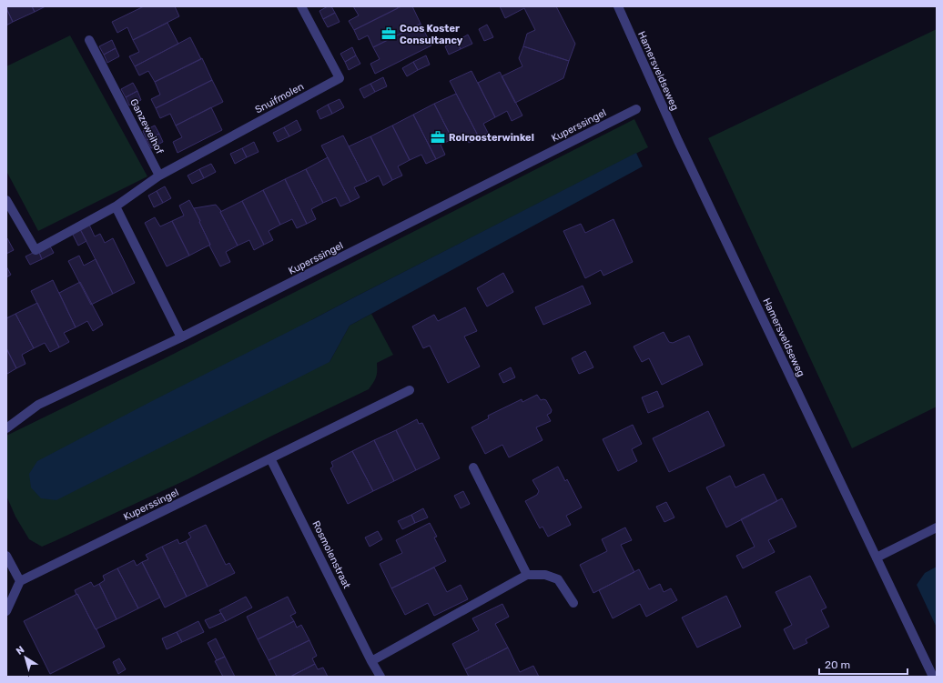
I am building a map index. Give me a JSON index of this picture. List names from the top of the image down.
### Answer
{
  "streets": {
    "street": [
      "Hamersveldseweg",
      "Snuifmolen",
      "Kuperssingel",
      "Ganzeweihof",
      "Rosmolenstraat"
    ]
  },
  "crossings": [
    ["Snuifmolen", "Ganzeweihof"],
    ["Kuperssingel", "Rosmolenstraat"]
  ],
  "places": {
    "office": ["Coos Koster Consultancy", "Rolroosterwinkel"]
  },
  "scale_bar": "20 m",
  "north": "top left"
}
